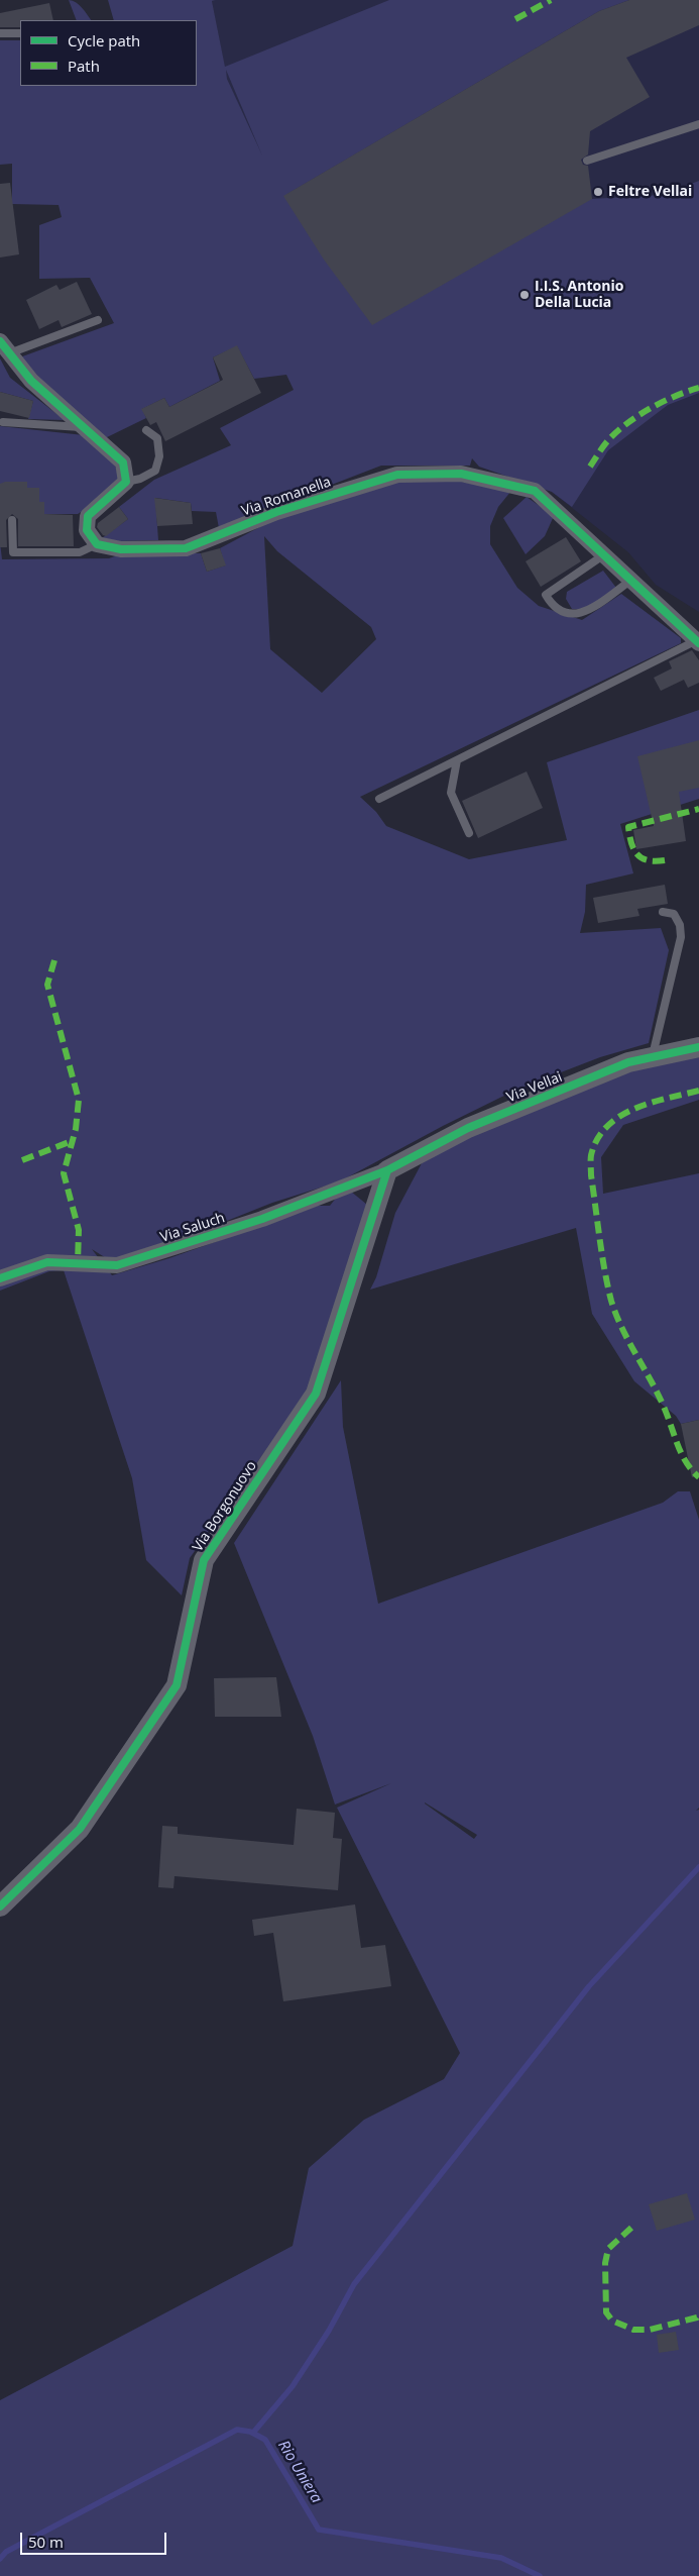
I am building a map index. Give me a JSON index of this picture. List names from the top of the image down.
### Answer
{
  "streets": {
    "street": [
      "Via Romanella",
      "Via Vellai",
      "Via Saluch",
      "Via Borgonuovo"
    ]
  },
  "crossings": [
    ["Via Vellai", "Via Saluch"],
    ["Via Vellai", "Via Borgonuovo"],
    ["Via Saluch", "Via Borgonuovo"]
  ],
  "water": ["Rio Uniera"],
  "places": ["Feltre Vellai", "I.I.S. Antonio Della Lucia"],
  "legend": ["Cycle path", "Path"],
  "scale_bar": "50 m"
}
